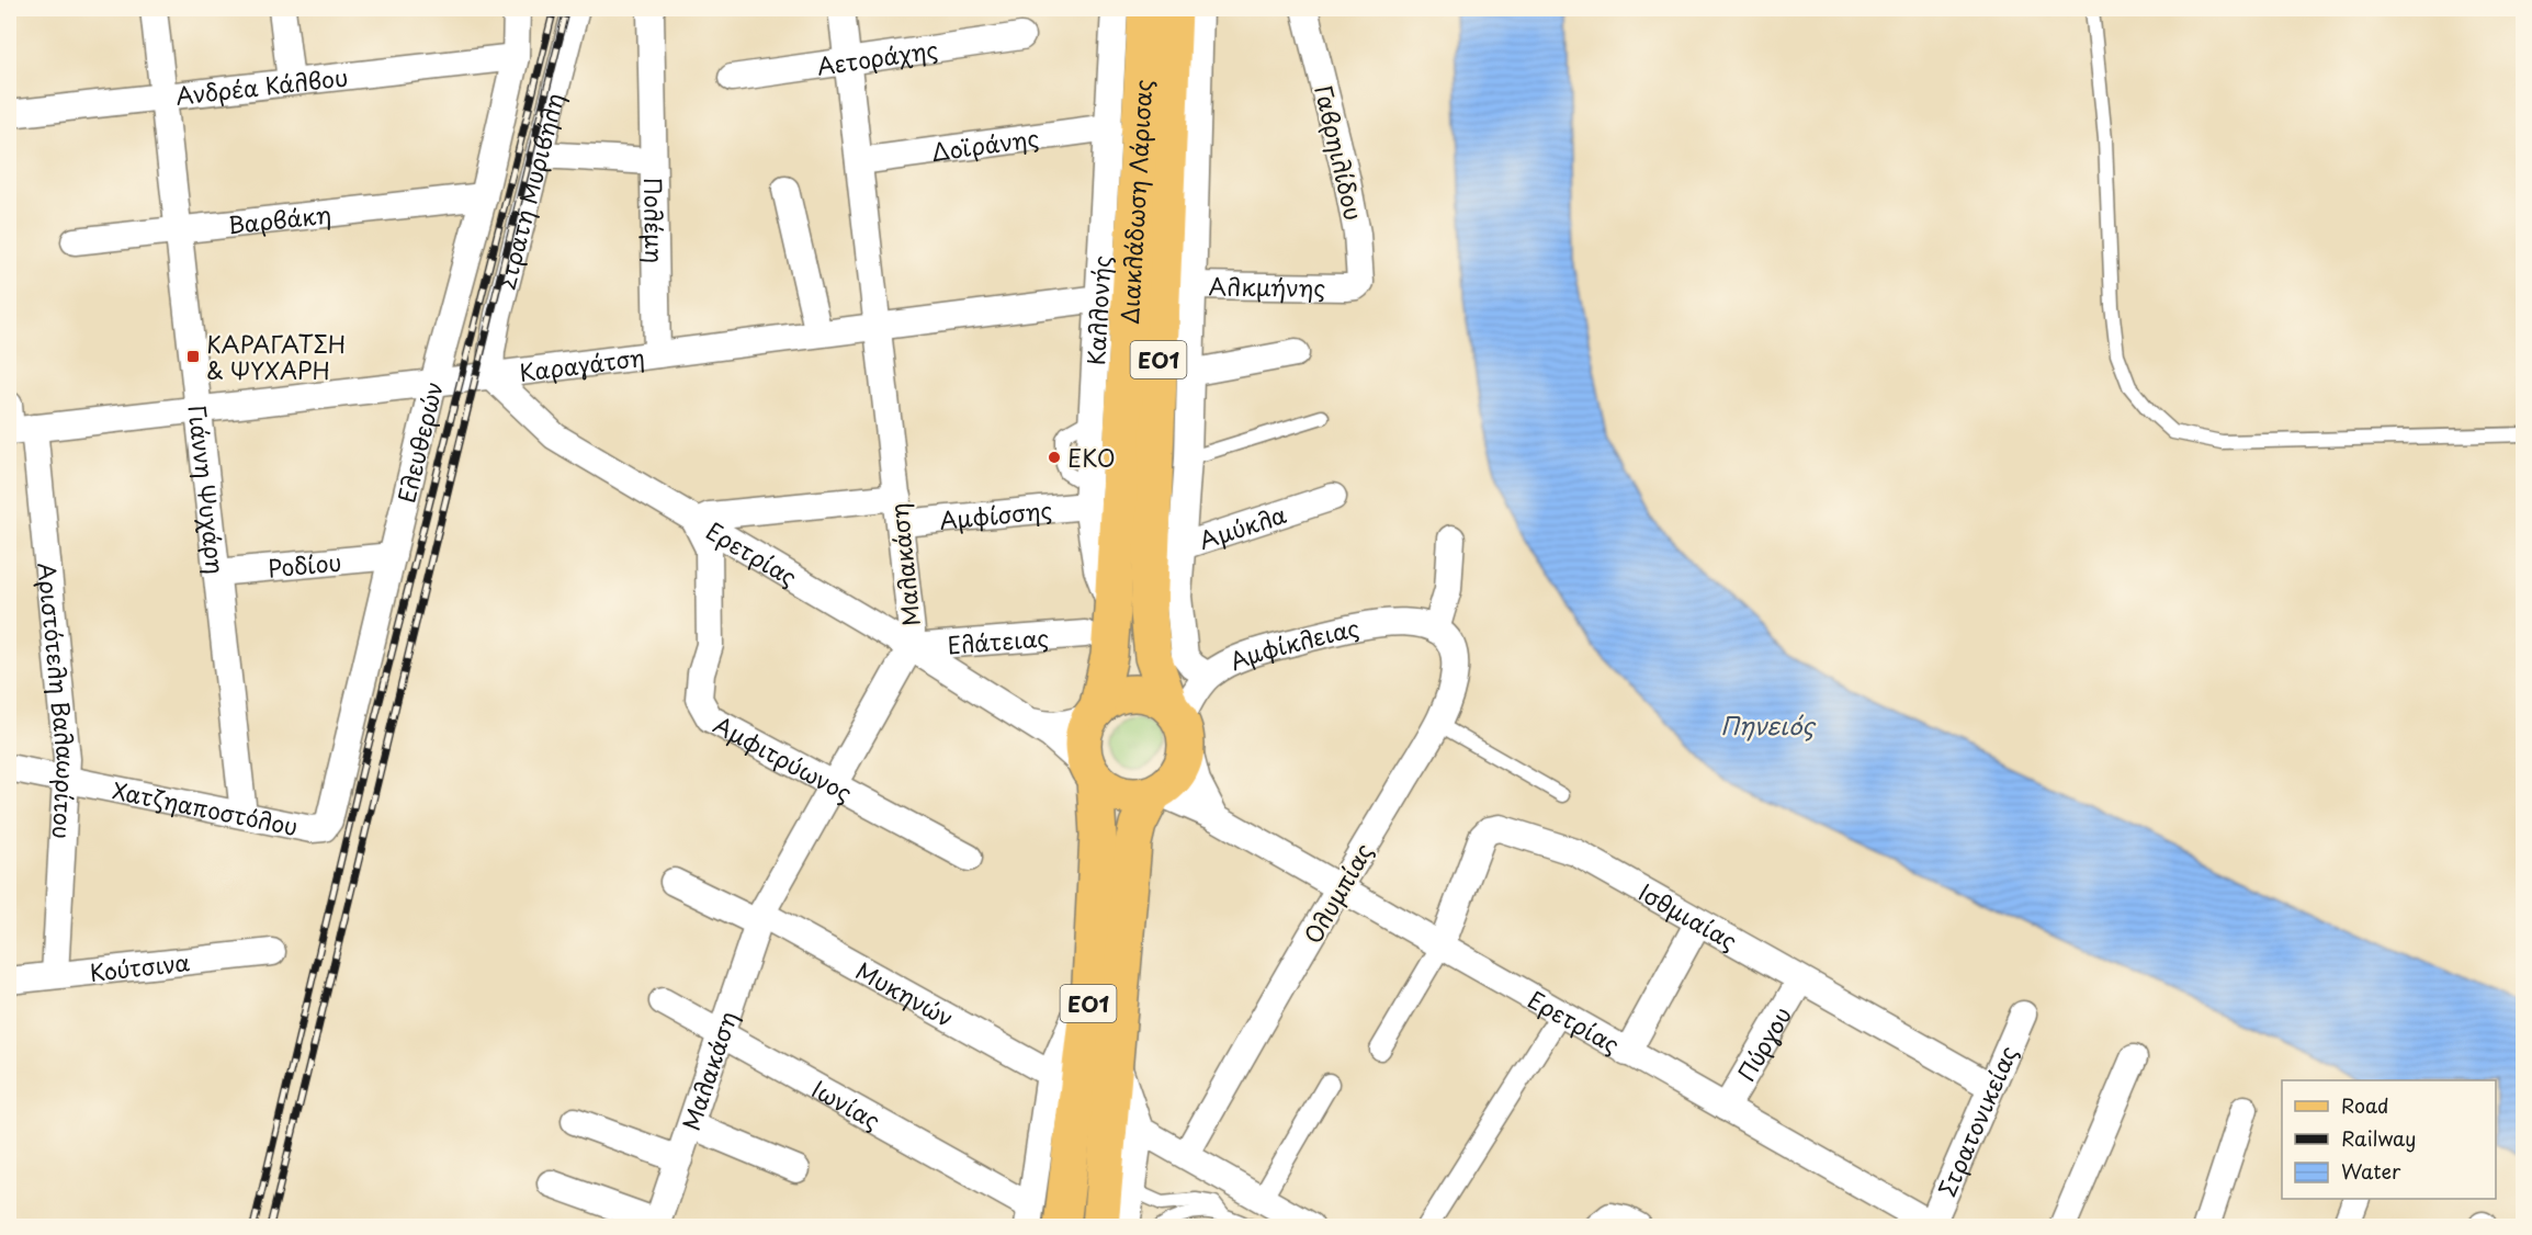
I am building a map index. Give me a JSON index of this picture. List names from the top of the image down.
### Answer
{
  "streets": {
    "main road": ["Διακλάδωση Λάρισας", "ΕΟ1"],
    "street": [
      "Αετοράχης",
      "Ανδρέα Κάλβου",
      "Δοϊράνης",
      "Γαβρηιλίδου",
      "Στρατή Μυριβήλη",
      "Βαρβάκη",
      "Πολέμη",
      "Αλκμήνης",
      "Καλλoνής",
      "Καραγάτση",
      "Ελευθερών",
      "Γιάννη Ψυχάρη",
      "Αμφίσσης",
      "Αμύκλα",
      "Ερετρίας",
      "Ροδίου",
      "Μαλακάση",
      "Ελάτειας",
      "Αμφίκλειας",
      "Αριστότελη Βαλαωρίτου",
      "Αμφιτρύωνος",
      "Χατζηαποστόλου",
      "Ολυμπίας",
      "Ισθμιαίας",
      "Κούτσινα",
      "Μυκηνών",
      "Πύργου",
      "Ιωνίας",
      "Στρατονικείας"
    ]
  },
  "crossings": [
    ["Αετοράχης", "Μαλακάση"],
    ["Ανδρέα Κάλβου", "Ελευθερών"],
    ["Ανδρέα Κάλβου", "Γιάννη Ψυχάρη"],
    ["Δοϊράνης", "Καλλoνής"],
    ["Δοϊράνης", "Μαλακάση"],
    ["Γαβρηιλίδου", "Αλκμήνης"],
    ["Στρατή Μυριβήλη", "Καραγάτση"],
    ["Στρατή Μυριβήλη", "Ερετρίας"],
    ["Διακλάδωση Λάρισας", "Καλλoνής"],
    ["Διακλάδωση Λάρισας", "ΕΟ1"],
    ["Διακλάδωση Λάρισας", "Αμύκλα"],
    ["Διακλάδωση Λάρισας", "Ερετρίας"],
    ["Διακλάδωση Λάρισας", "Αμφίκλειας"],
    ["Βαρβάκη", "Ελευθερών"],
    ["Βαρβάκη", "Γιάννη Ψυχάρη"],
    ["Πολέμη", "Καραγάτση"],
    ["Καλλoνής", "Καραγάτση"],
    ["Καλλoνής", "Αμφίσσης"],
    ["ΕΟ1", "Ερετρίας"],
    ["ΕΟ1", "Αμφίκλειας"],
    ["Καραγάτση", "Ελευθερών"],
    ["Καραγάτση", "Γιάννη Ψυχάρη"],
    ["Καραγάτση", "Ερετρίας"],
    ["Καραγάτση", "Μαλακάση"],
    ["Καραγάτση", "Αριστότελη Βαλαωρίτου"],
    ["Ελευθερών", "Ροδίου"],
    ["Ελευθερών", "Χατζηαποστόλου"],
    ["Γιάννη Ψυχάρη", "Ροδίου"],
    ["Γιάννη Ψυχάρη", "Χατζηαποστόλου"],
    ["Αμφίσσης", "Μαλακάση"],
    ["Ερετρίας", "Μαλακάση"],
    ["Ερετρίας", "Ελάτειας"],
    ["Ερετρίας", "Αμφίκλειας"],
    ["Ερετρίας", "Αμφιτρύωνος"],
    ["Ερετρίας", "Ολυμπίας"],
    ["Ερετρίας", "Ισθμιαίας"],
    ["Ερετρίας", "Πύργου"],
    ["Ερετρίας", "Στρατονικείας"],
    ["Μαλακάση", "Ελάτειας"],
    ["Μαλακάση", "Αμφιτρύωνος"],
    ["Μαλακάση", "Μυκηνών"],
    ["Μαλακάση", "Ιωνίας"],
    ["Αμφίκλειας", "Ολυμπίας"],
    ["Αριστότελη Βαλαωρίτου", "Χατζηαποστόλου"],
    ["Αριστότελη Βαλαωρίτου", "Κούτσινα"],
    ["Ισθμιαίας", "Πύργου"],
    ["Ισθμιαίας", "Στρατονικείας"]
  ],
  "water": ["Πηνειός"],
  "places": {
    "transit": ["ΚΑΡΑΓΑΤΣΗ & ΨΥΧΑΡΗ"],
    "other": ["EKO"]
  },
  "legend": ["Road", "Railway", "Water"]
}
